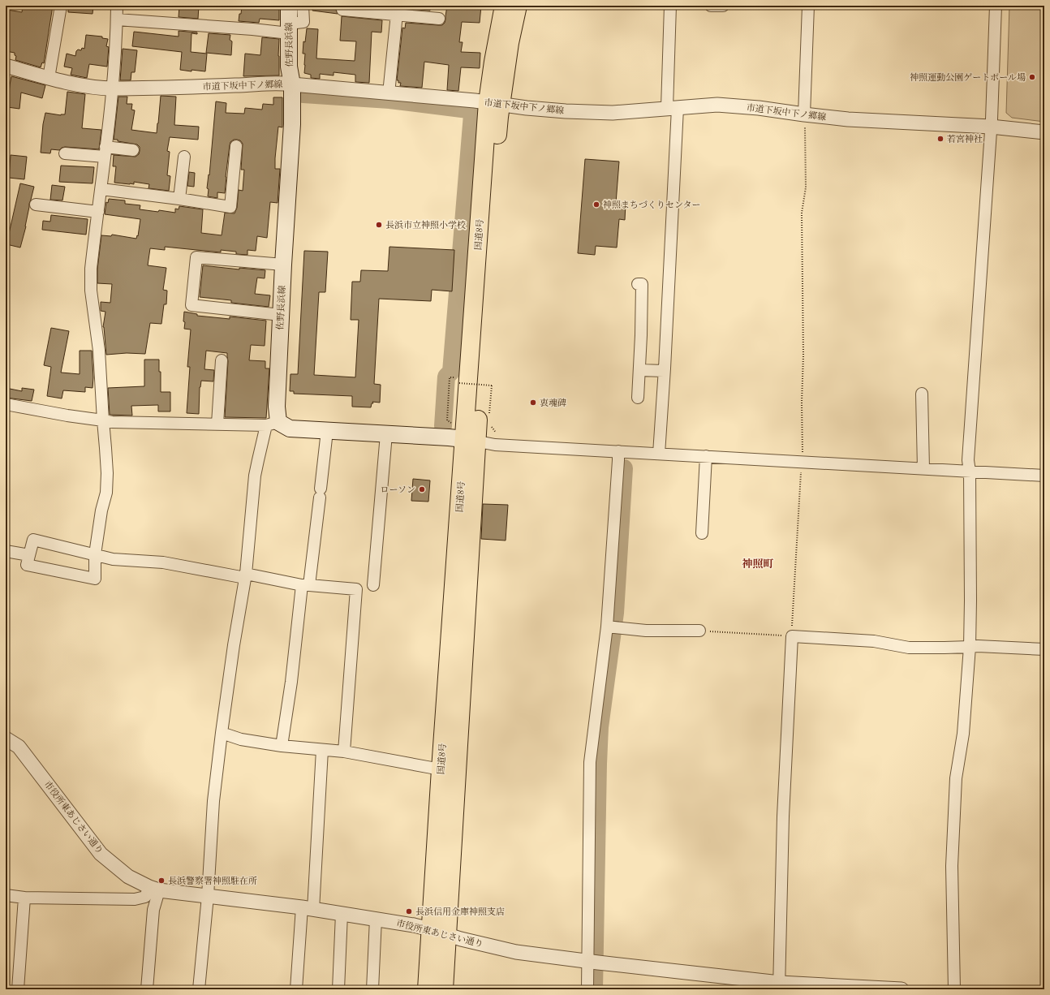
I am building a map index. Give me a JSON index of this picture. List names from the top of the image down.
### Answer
{
  "streets": {
    "highway": ["国道8号"],
    "main road": ["佐野長浜線"],
    "street": ["市道下坂中下ノ郷線", "市役所東あじさい通り"]
  },
  "crossings": [
    ["佐野長浜線", "市道下坂中下ノ郷線"],
    ["市道下坂中下ノ郷線", "国道8号"],
    ["国道8号", "市役所東あじさい通り"]
  ],
  "districts": ["神照町"],
  "places": [
    "神照運動公園ゲートボール場",
    "若宮神社",
    "神照まちづくりセンター",
    "長浜市立神照小学校",
    "衷魂碑",
    "ローソン",
    "長浜警察署神照駐在所",
    "長浜信用金庫神照支店"
  ]
}
